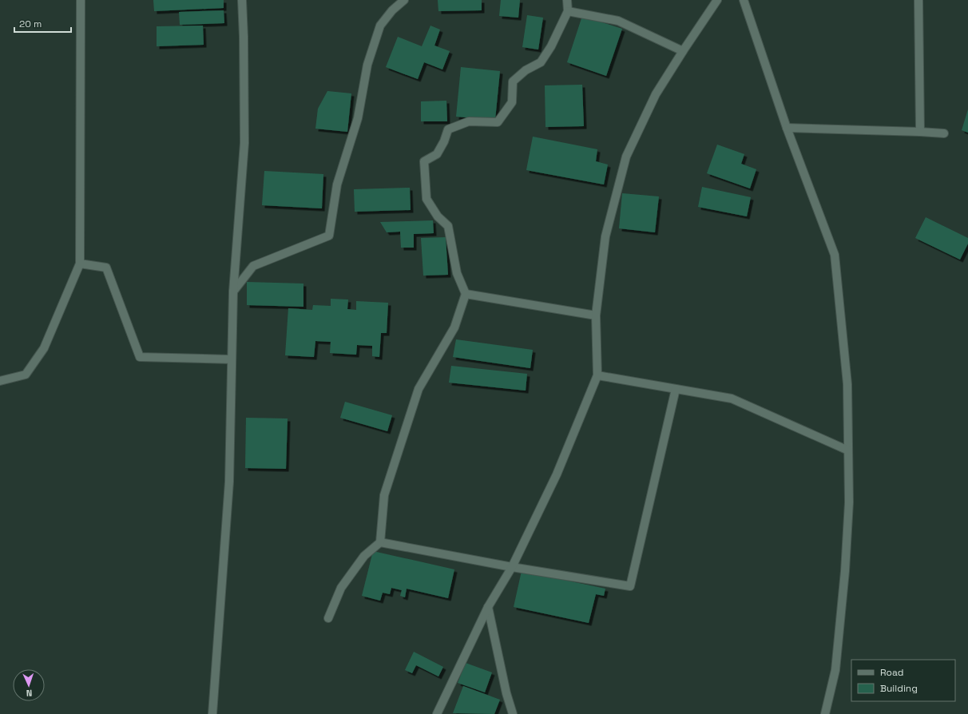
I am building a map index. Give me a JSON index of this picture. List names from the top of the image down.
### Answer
{
  "legend": ["Road", "Building"],
  "scale_bar": "20 m",
  "north": "bottom"
}
